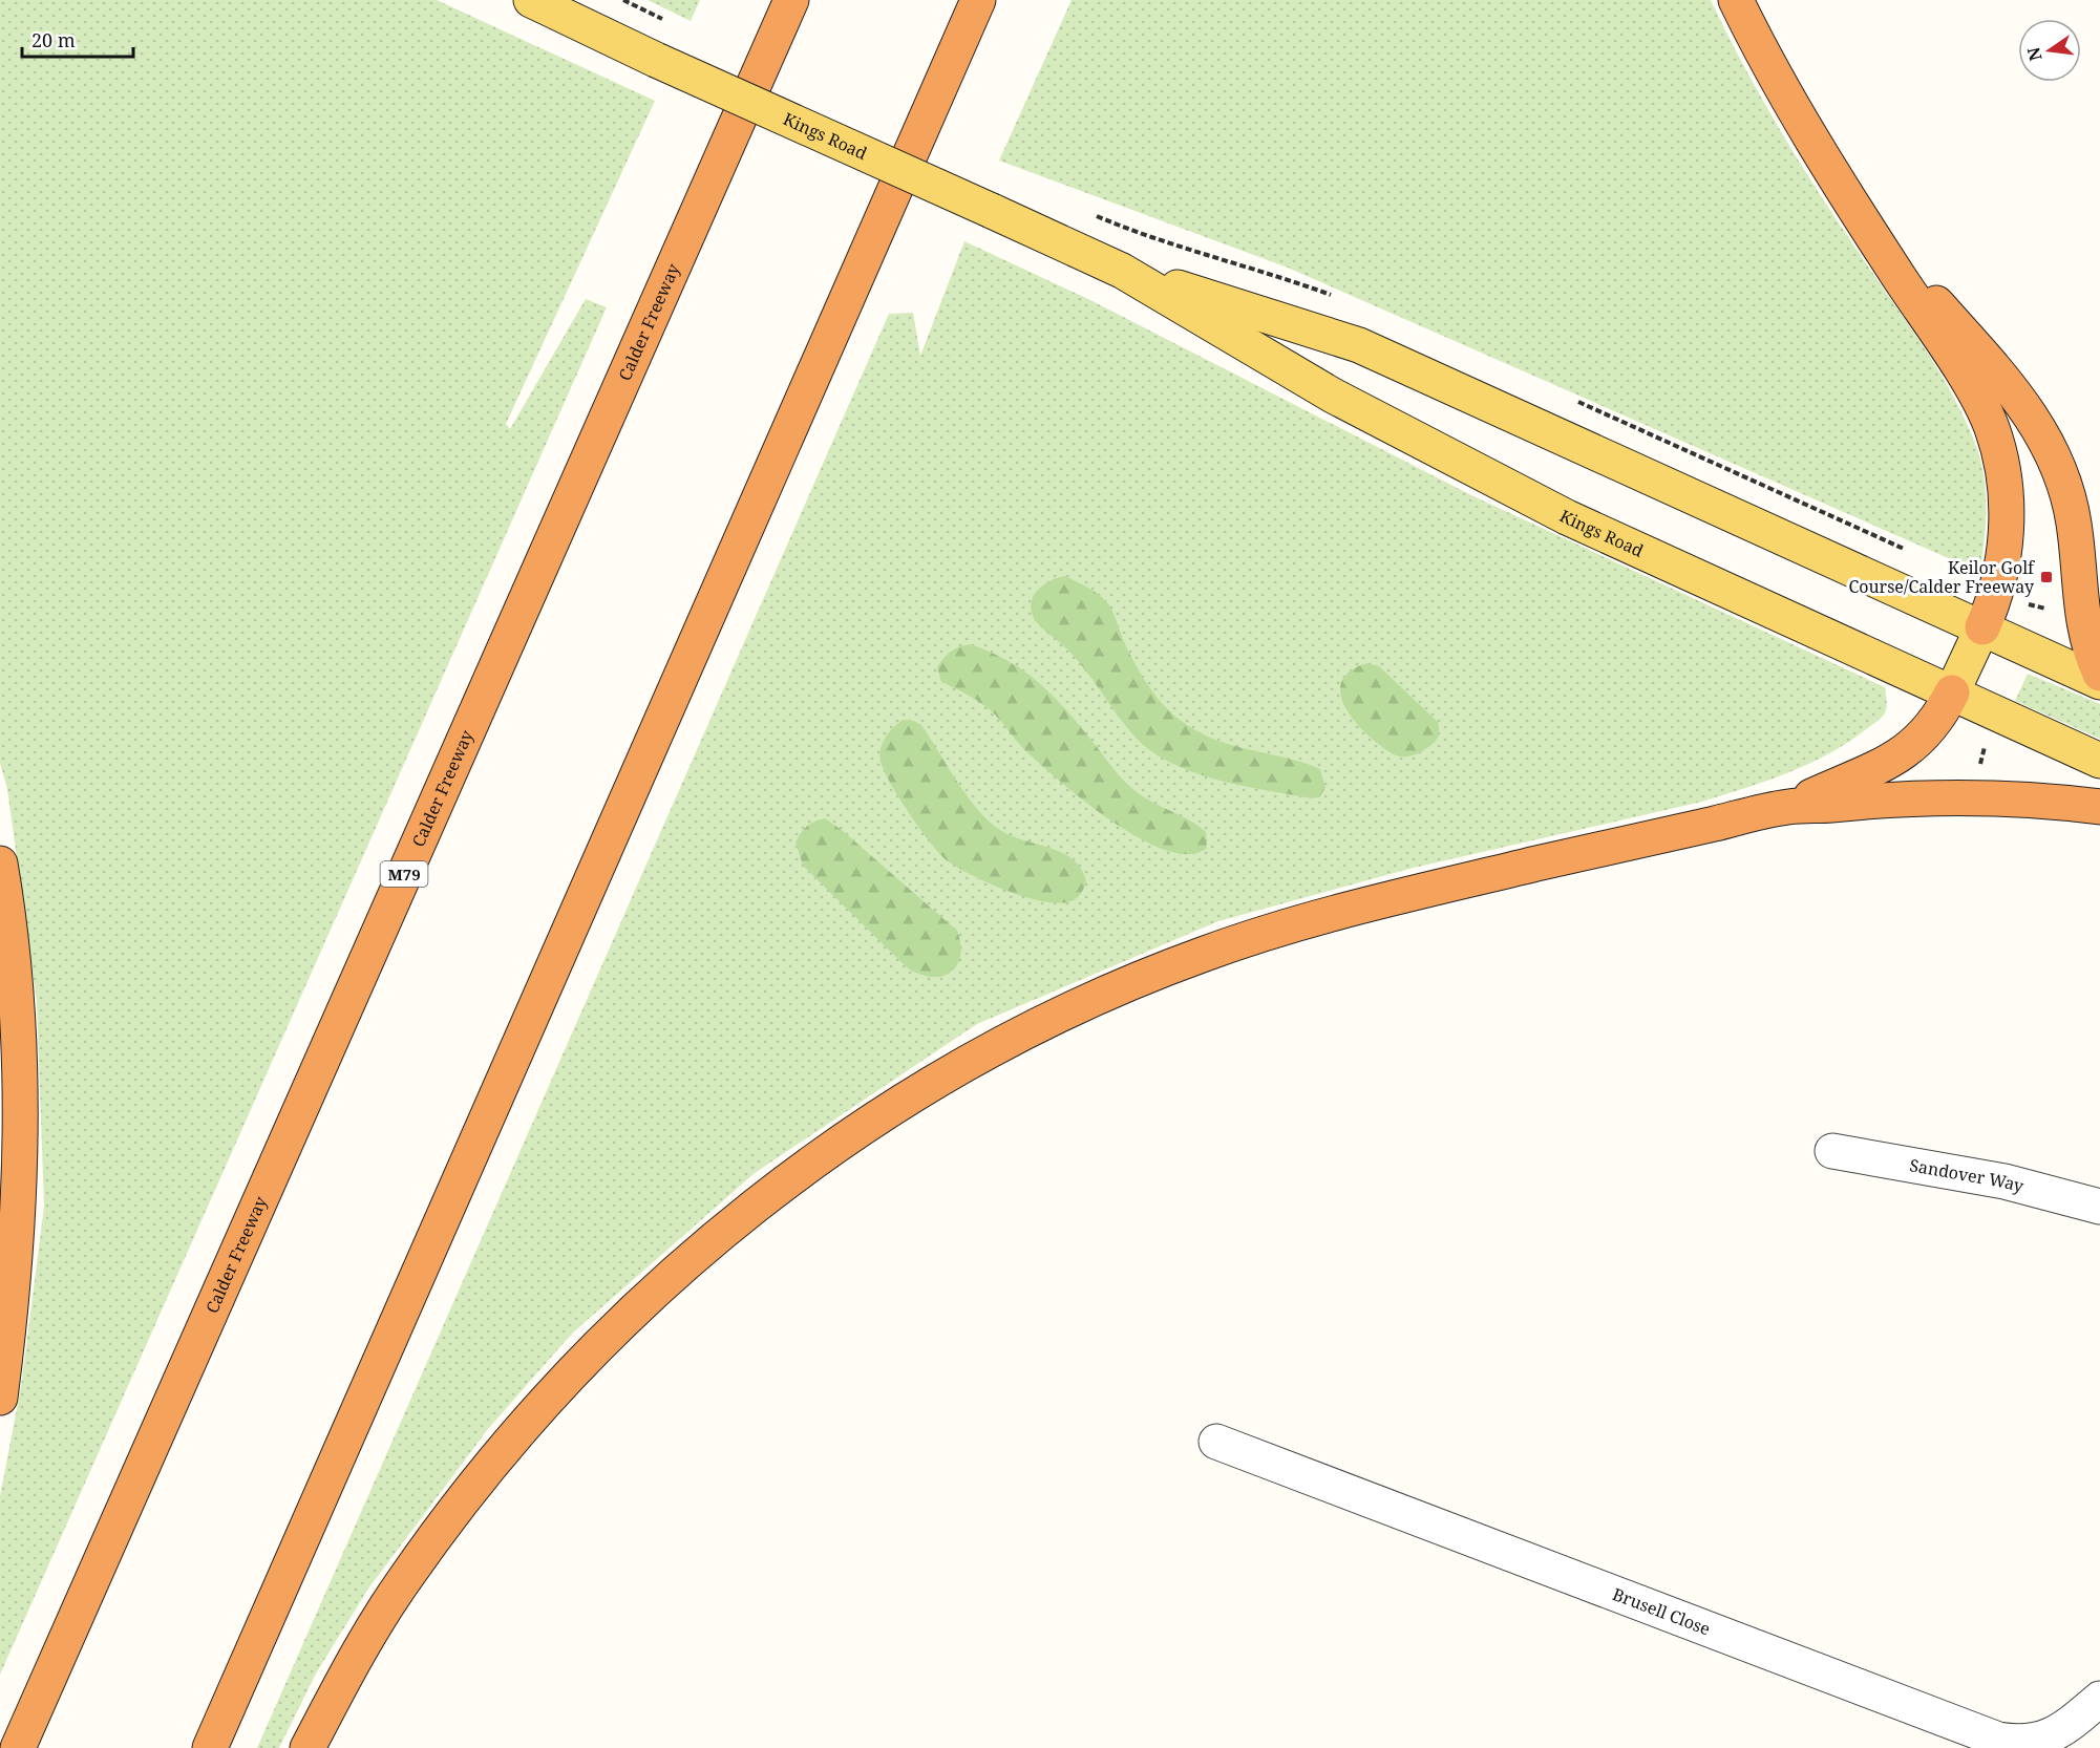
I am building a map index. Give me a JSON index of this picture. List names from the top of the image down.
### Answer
{
  "streets": {
    "highway": ["Calder Freeway", "M79"],
    "main road": ["Kings Road"],
    "street": ["Sandover Way", "Brusell Close"]
  },
  "places": {
    "transit": ["Keilor Golf Course/Calder Freeway"]
  },
  "scale_bar": "20 m",
  "north": "left"
}
